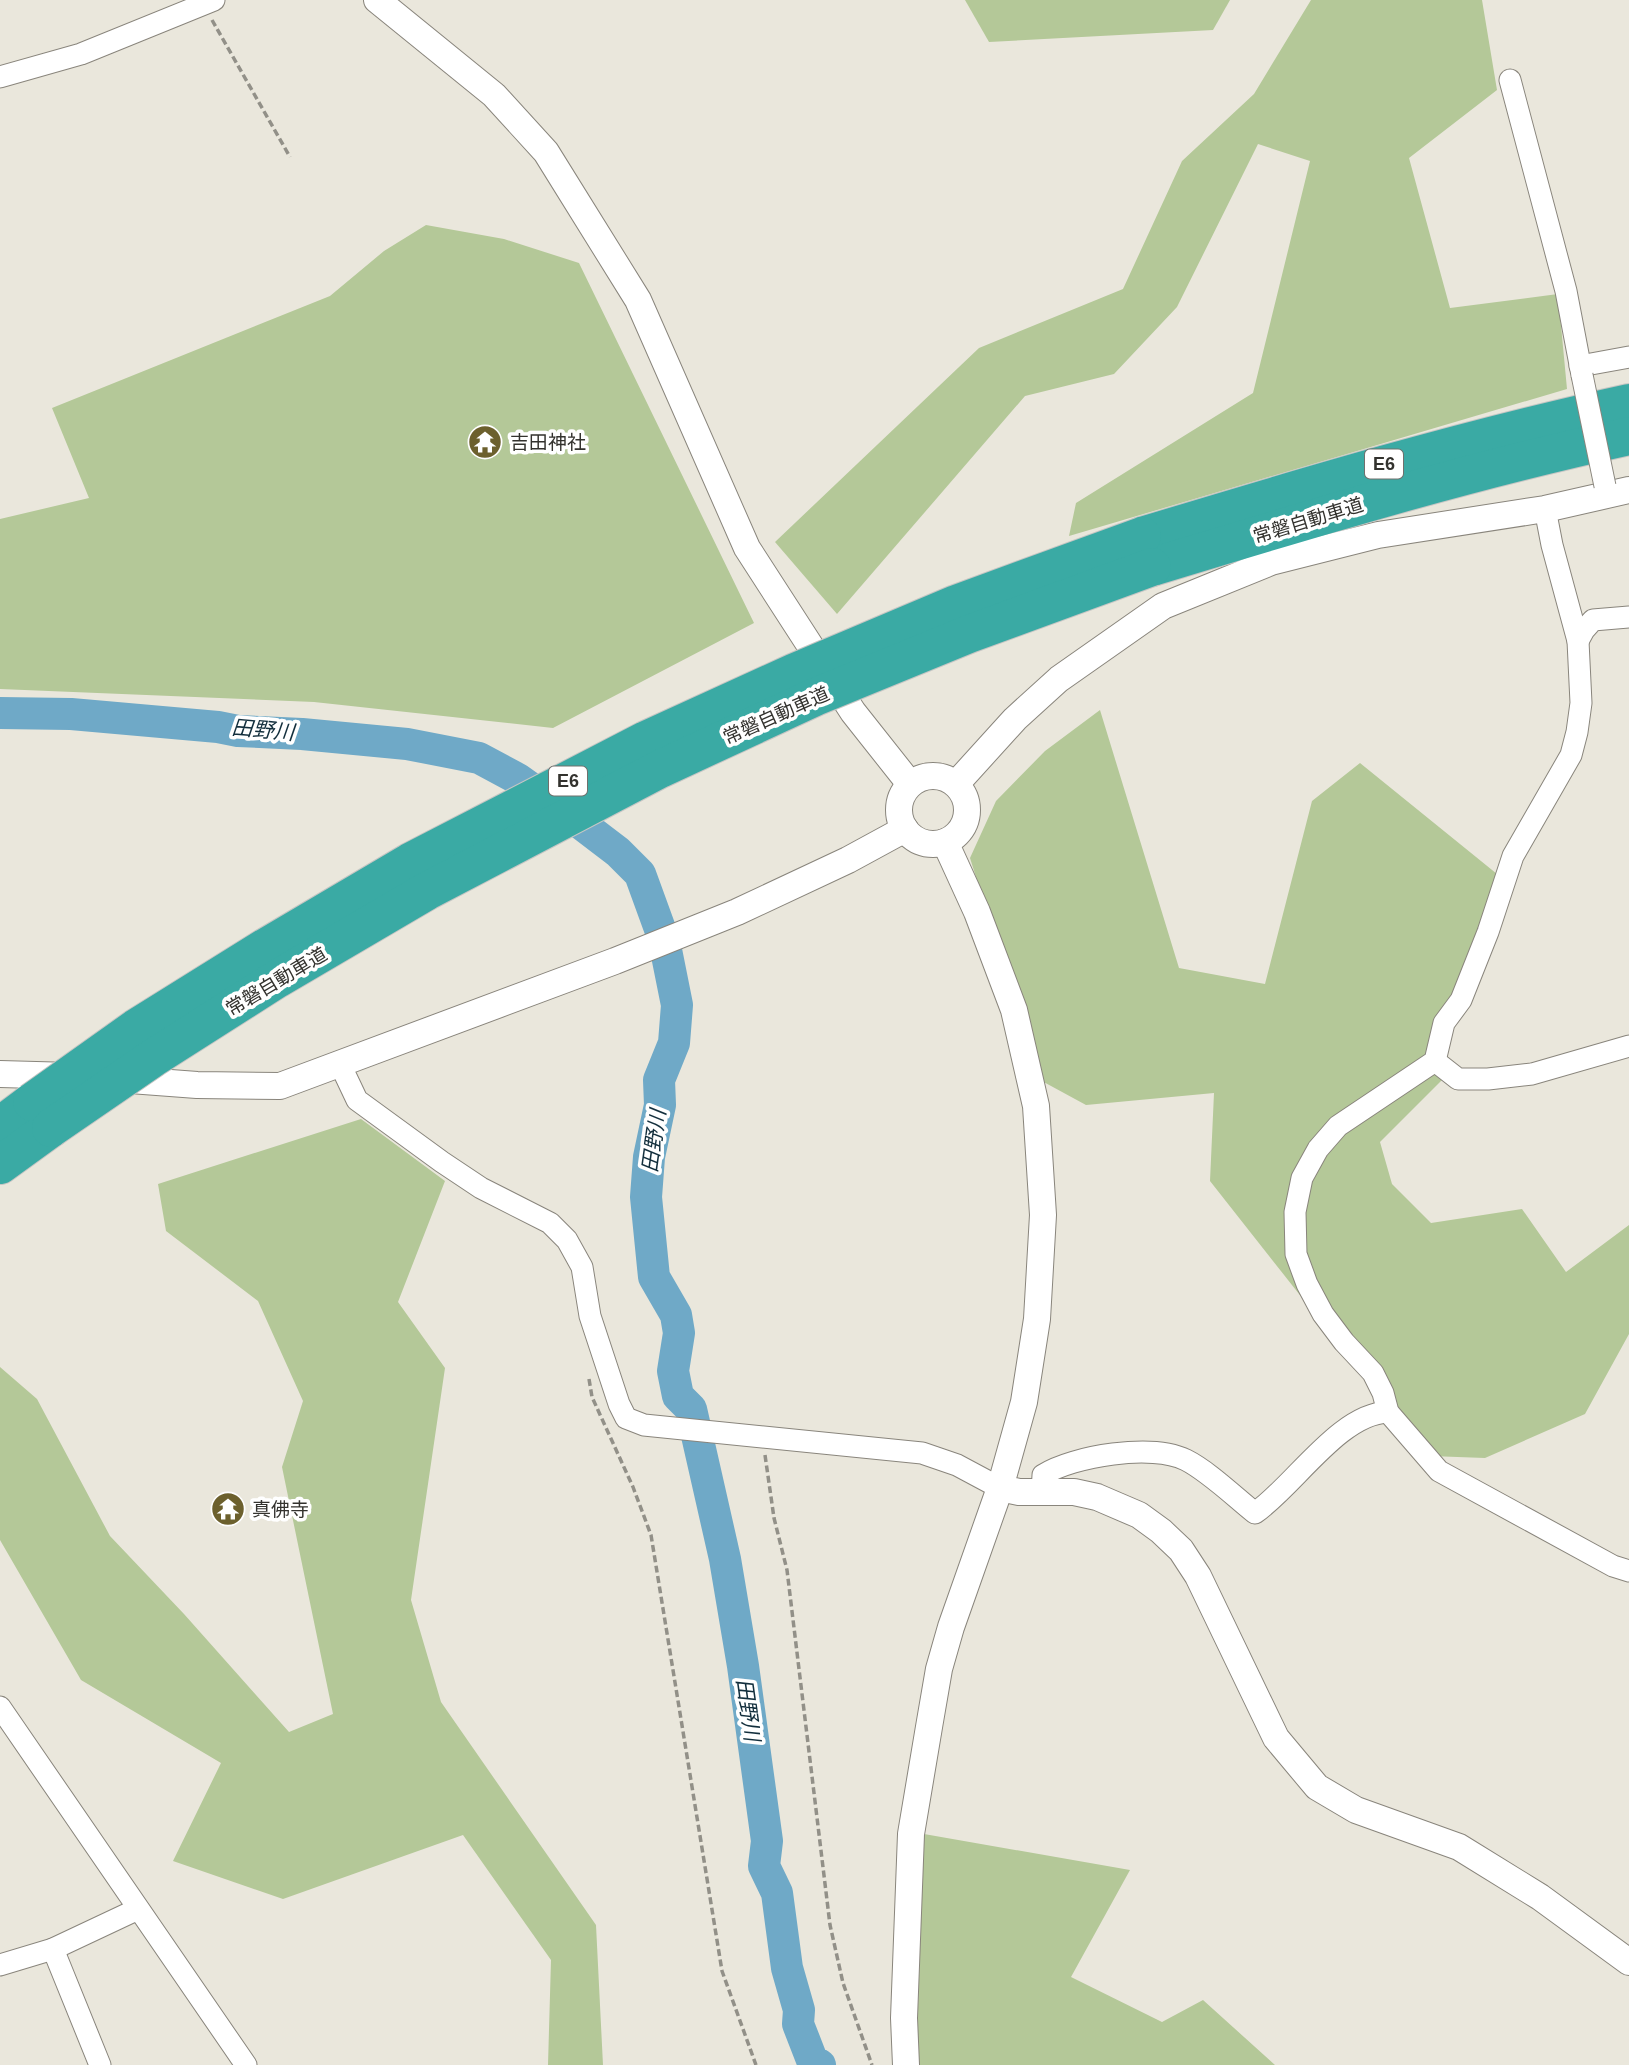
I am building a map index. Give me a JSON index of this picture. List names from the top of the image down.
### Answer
{
  "streets": {
    "highway": ["E6", "常磐自動車道"]
  },
  "water": ["田野川"],
  "places": {
    "temple": ["吉田神社", "真佛寺"]
  }
}
